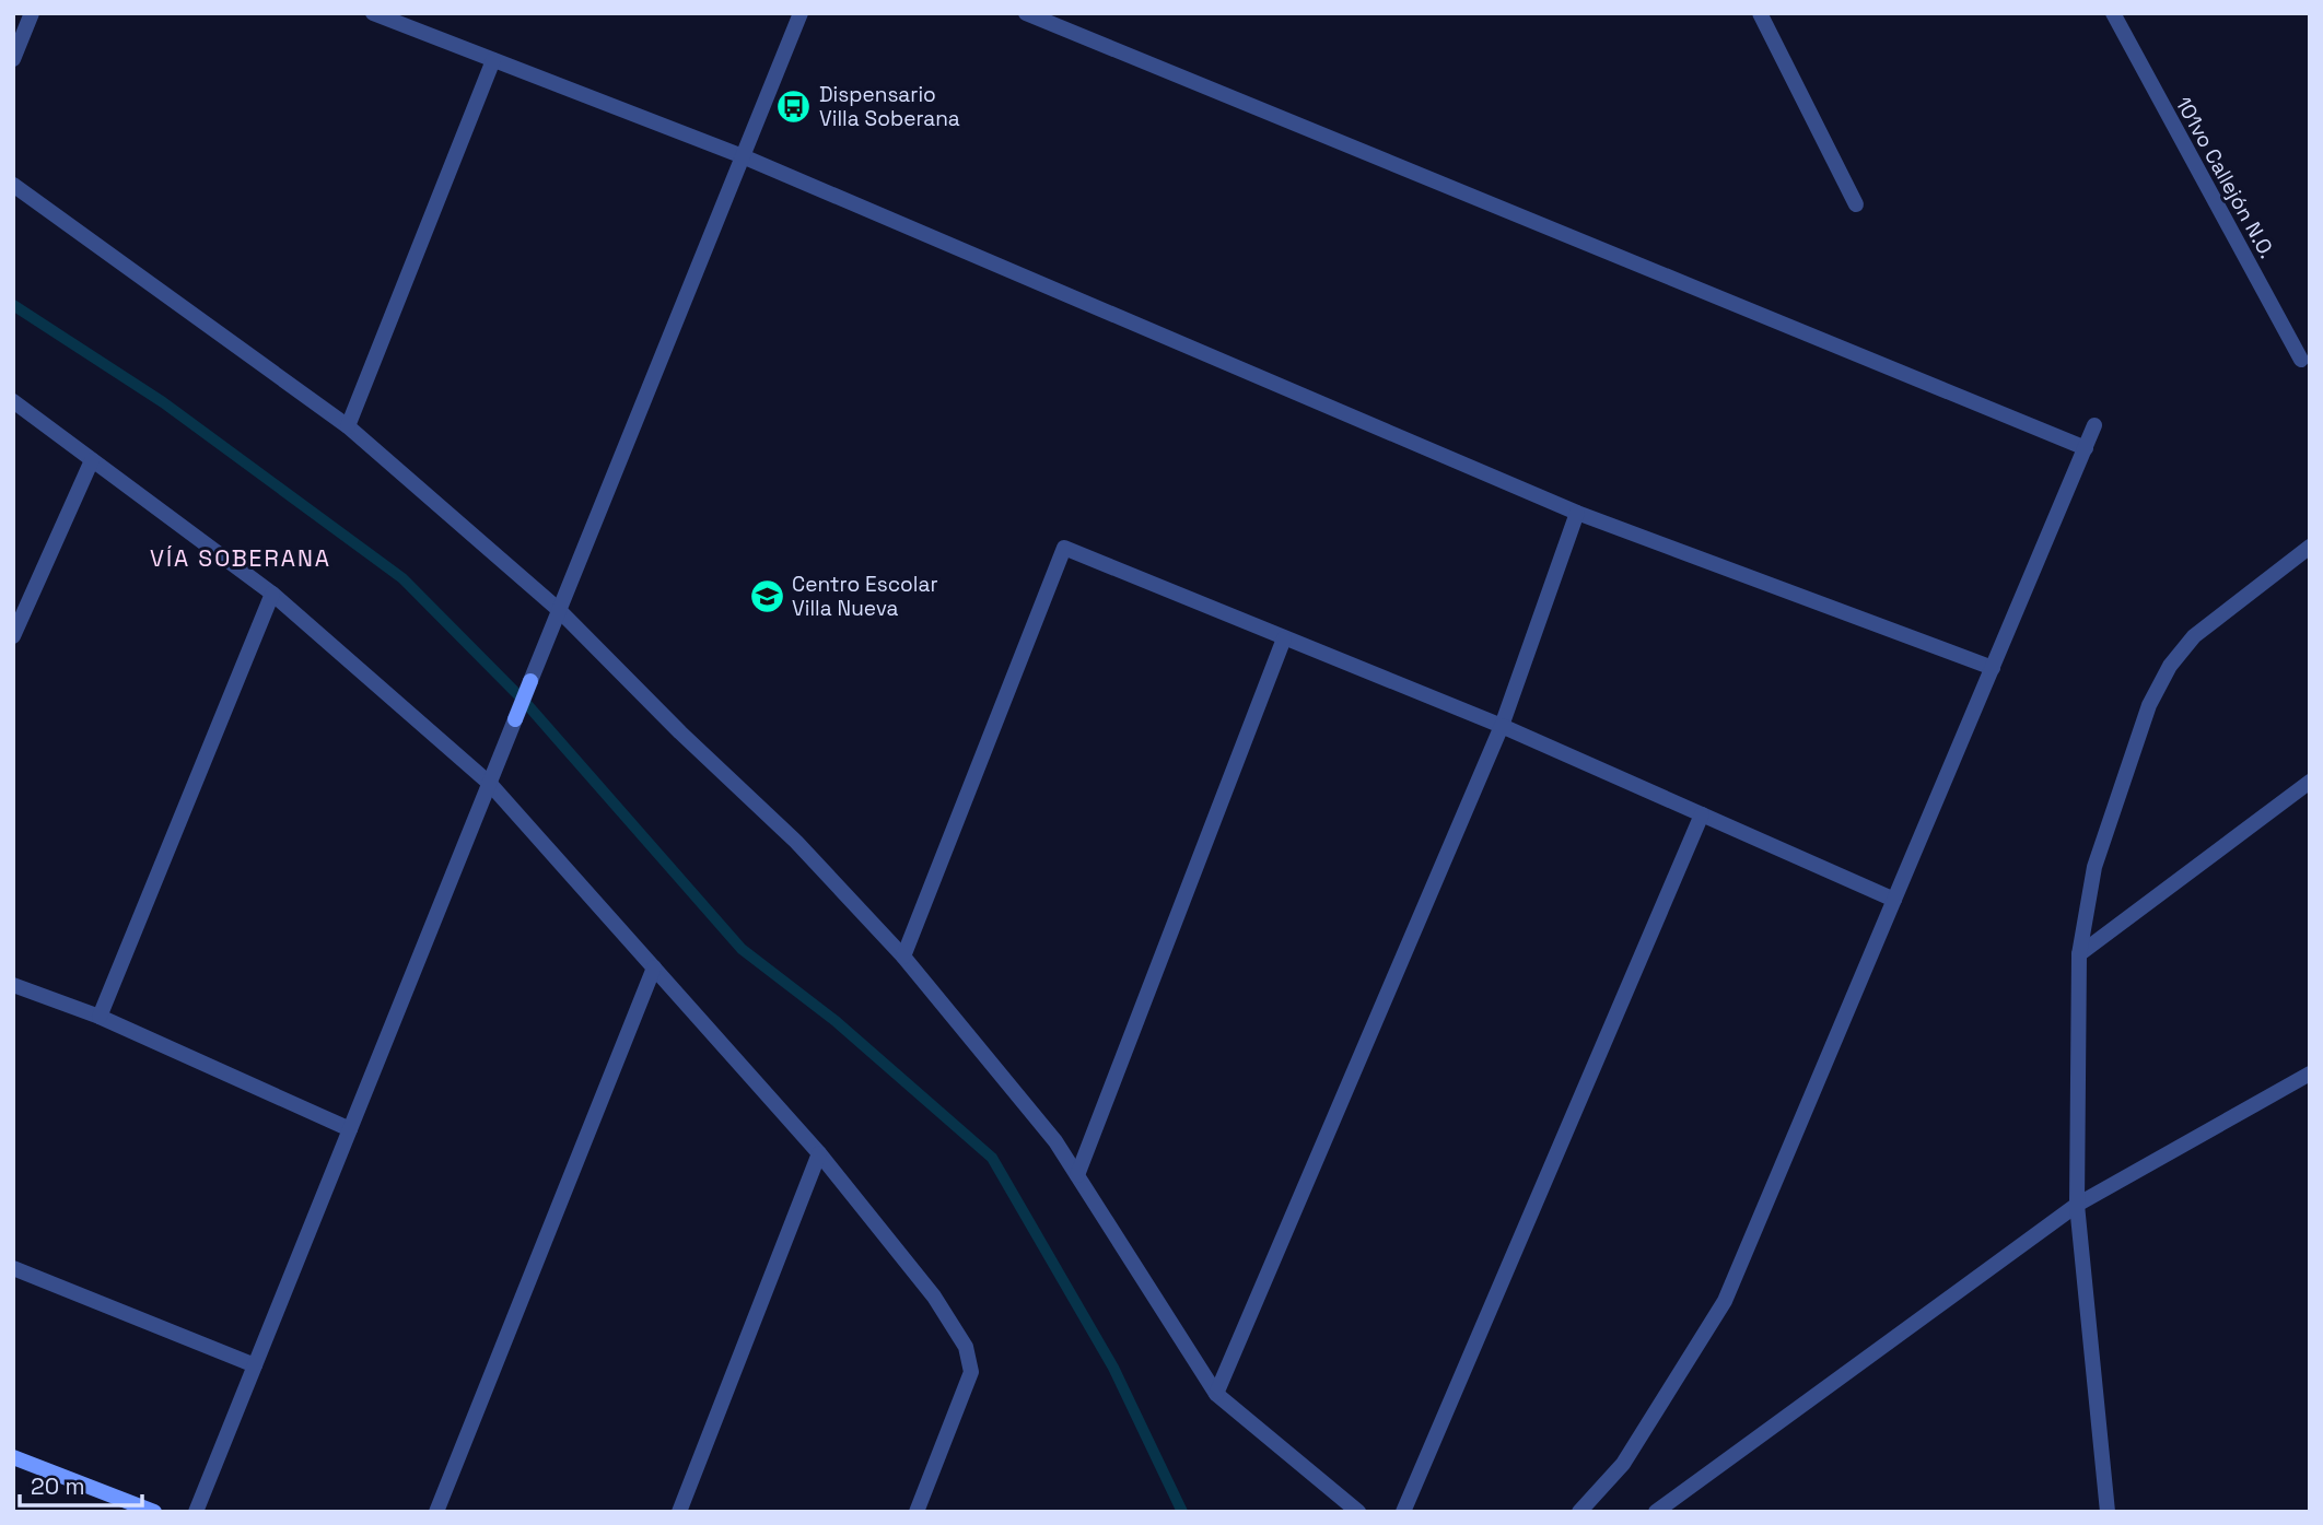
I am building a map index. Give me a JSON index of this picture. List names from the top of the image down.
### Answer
{
  "streets": {
    "street": ["101vo Callejón N.O."]
  },
  "districts": ["VÍA SOBERANA"],
  "places": {
    "bus stop": ["Dispensario Villa Soberana"],
    "school or university": ["Centro Escolar Villa Nueva"]
  },
  "scale_bar": "20 m"
}
